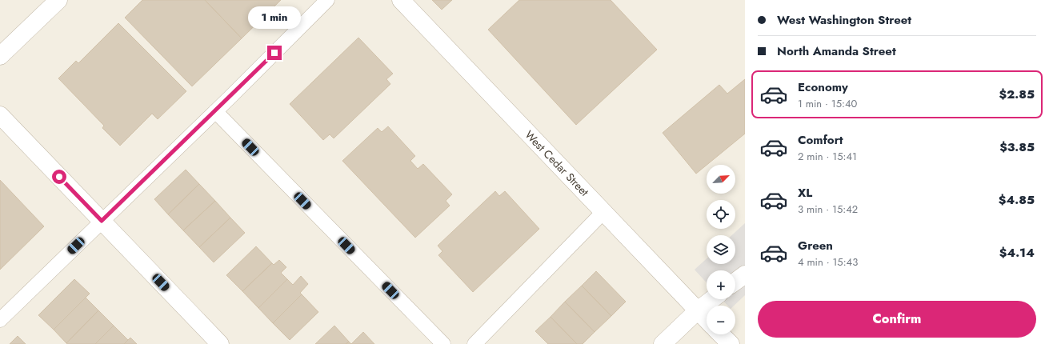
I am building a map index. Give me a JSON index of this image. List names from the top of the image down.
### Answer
{
  "streets": {
    "street": ["West Cedar Street"]
  },
  "north": "top right",
  "page": {
    "banner": ["West Washington Street", "North Amanda Street"],
    "bubble": "1 min",
    "list": [
      {
        "name": "Economy",
        "note": "1 min · 15:40",
        "value": "$2.85"
      },
      {
        "name": "Comfort",
        "note": "2 min · 15:41",
        "value": "$3.85"
      },
      {
        "name": "XL",
        "note": "3 min · 15:42",
        "value": "$4.85"
      },
      {
        "name": "Green",
        "note": "4 min · 15:43",
        "value": "$4.14"
      }
    ],
    "map_buttons": ["+", "−"],
    "buttons": "Confirm"
  }
}
